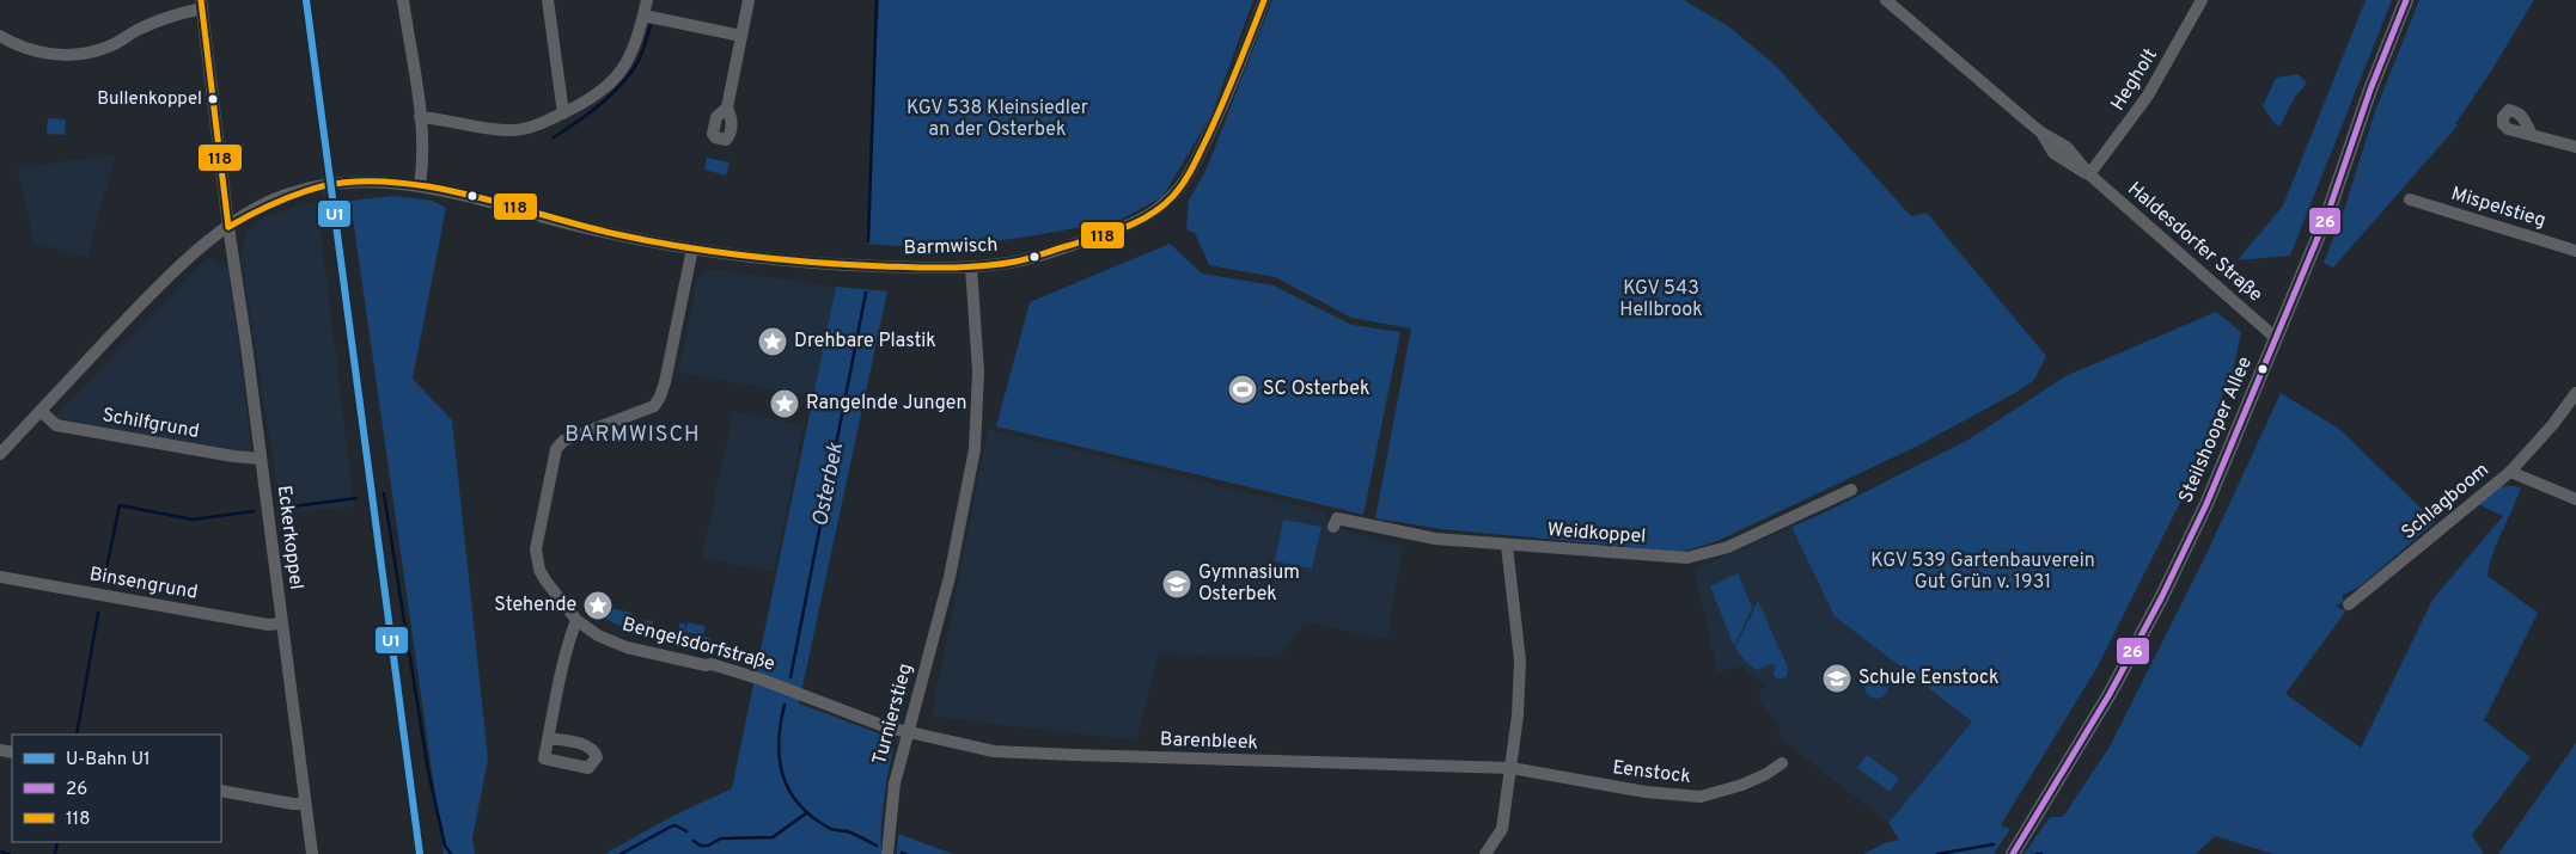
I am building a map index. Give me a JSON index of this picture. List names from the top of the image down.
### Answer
{
  "streets": {
    "main road": ["Steilshooper Allee"],
    "street": [
      "Hegholt",
      "Mispelstieg",
      "Haldesdorfer Straße",
      "Barmwisch",
      "Schilfgrund",
      "Schlagboom",
      "Weidkoppel",
      "Eckerkoppel",
      "Binsengrund",
      "Bengelsdorfstraße",
      "Turnierstieg",
      "Barenbleek",
      "Eenstock"
    ]
  },
  "crossings": [
    ["Hegholt", "Haldesdorfer Straße"],
    ["Haldesdorfer Straße", "Steilshooper Allee"],
    ["Barmwisch", "Eckerkoppel"],
    ["Barmwisch", "Bengelsdorfstraße"],
    ["Barmwisch", "Turnierstieg"],
    ["Schilfgrund", "Eckerkoppel"],
    ["Eckerkoppel", "Binsengrund"],
    ["Bengelsdorfstraße", "Turnierstieg"],
    ["Bengelsdorfstraße", "Barenbleek"],
    ["Turnierstieg", "Barenbleek"],
    ["Barenbleek", "Eenstock"]
  ],
  "districts": ["BARMWISCH"],
  "water": ["Osterbek"],
  "parks": ["KGV 538 Kleinsiedler an der Osterbek", "KGV 543 Hellbrook", "KGV 539 Gartenbauverein Gut Grün v. 1931"],
  "places": {
    "other": ["Bullenkoppel"],
    "place": ["Drehbare Plastik", "Rangelnde Jungen", "Stehende"],
    "sports": ["SC Osterbek"],
    "school or university": ["Gymnasium Osterbek", "Schule Eenstock"]
  },
  "lines": ["metro line U1", "transit line 26", "transit line 118"],
  "legend": ["U-Bahn U1", "26", "118"]
}
